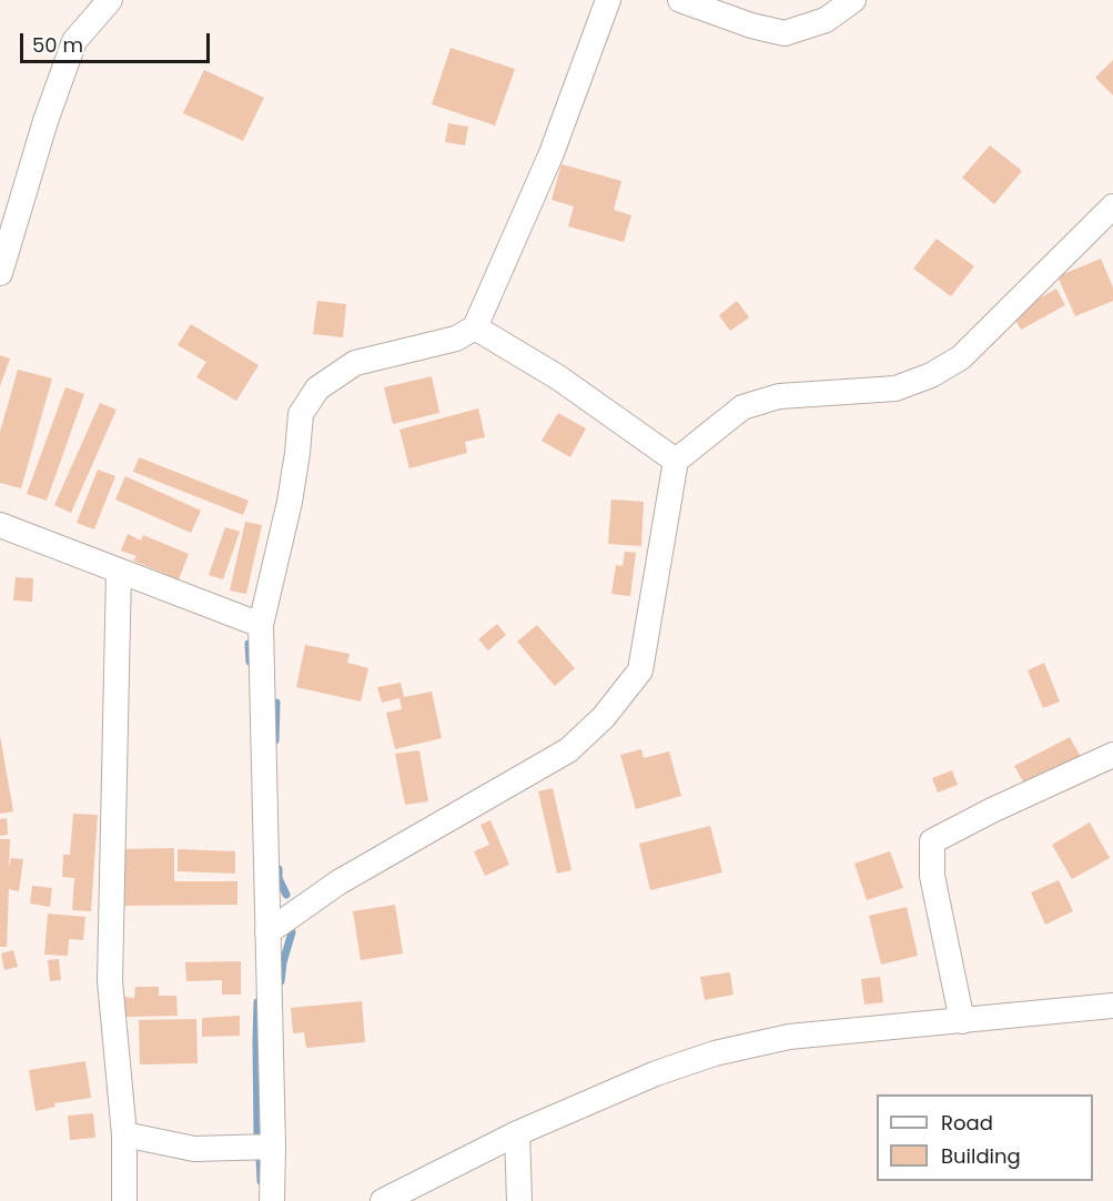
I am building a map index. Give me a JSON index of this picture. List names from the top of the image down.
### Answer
{
  "legend": ["Road", "Building"],
  "scale_bar": "50 m"
}
